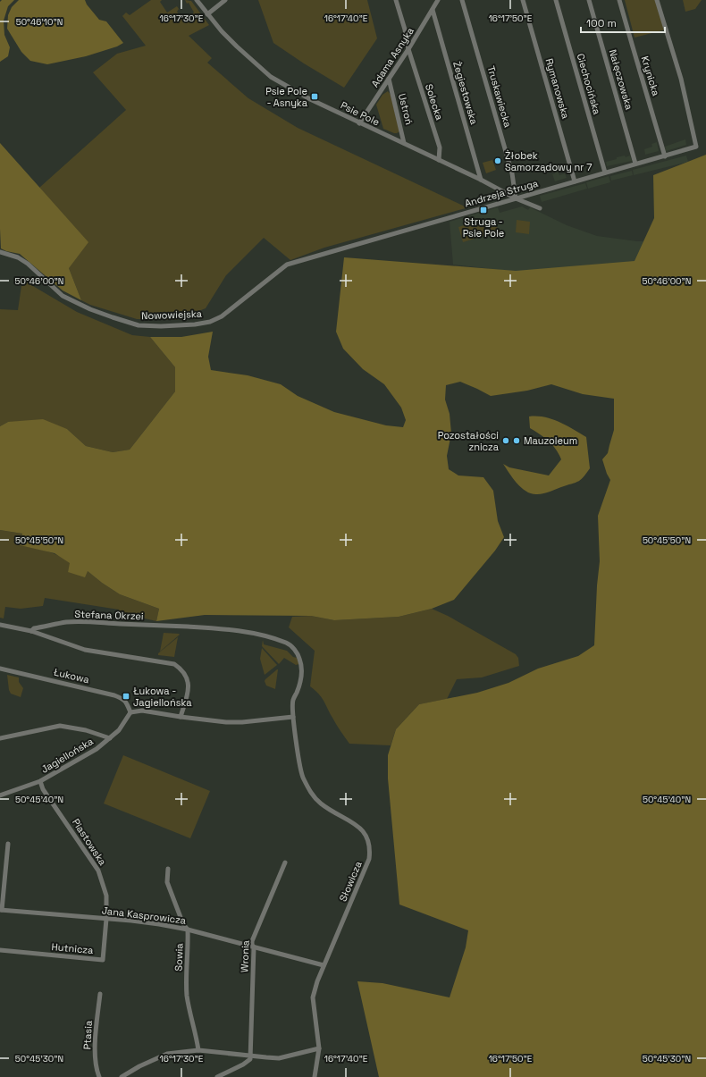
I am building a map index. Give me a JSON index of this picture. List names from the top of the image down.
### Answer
{
  "streets": {
    "street": [
      "Adama Asnyka",
      "Krynicka",
      "Nałęczowska",
      "Ciechocińska",
      "Rymanowska",
      "Żegiestowska",
      "Truskawiecka",
      "Solecka",
      "Ustroń",
      "Psie Pole",
      "Andrzeja Struga",
      "Nowowiejska",
      "Stefana Okrzei",
      "Łukowa",
      "Jagiellońska",
      "Piastowska",
      "Słowicza",
      "Jana Kasprowicza",
      "Hutnicza",
      "Wronia",
      "Sowia",
      "Ptasia"
    ]
  },
  "crossings": [
    ["Adama Asnyka", "Żegiestowska"],
    ["Adama Asnyka", "Solecka"],
    ["Adama Asnyka", "Ustroń"],
    ["Adama Asnyka", "Psie Pole"],
    ["Krynicka", "Andrzeja Struga"],
    ["Nałęczowska", "Andrzeja Struga"],
    ["Ciechocińska", "Andrzeja Struga"],
    ["Rymanowska", "Andrzeja Struga"],
    ["Żegiestowska", "Psie Pole"],
    ["Truskawiecka", "Psie Pole"],
    ["Truskawiecka", "Andrzeja Struga"],
    ["Solecka", "Psie Pole"],
    ["Ustroń", "Psie Pole"],
    ["Psie Pole", "Andrzeja Struga"],
    ["Andrzeja Struga", "Nowowiejska"],
    ["Stefana Okrzei", "Słowicza"],
    ["Łukowa", "Jagiellońska"],
    ["Jagiellońska", "Piastowska"],
    ["Piastowska", "Jana Kasprowicza"],
    ["Piastowska", "Hutnicza"],
    ["Słowicza", "Jana Kasprowicza"],
    ["Jana Kasprowicza", "Hutnicza"],
    ["Jana Kasprowicza", "Wronia"],
    ["Jana Kasprowicza", "Sowia"]
  ],
  "places": {
    "transit": ["Psie Pole - Asnyka", "Struga - Psie Pole", "Łukowa - Jagiellońska"],
    "other": ["Żłobek Samorządowy nr 7", "Pozostałości znicza", "Mauzoleum"]
  },
  "scale_bar": "100 m",
  "coordinates": [
    "16°17'30\"E",
    "16°17'40\"E",
    "16°17'50\"E",
    "50°46'10\"N",
    "50°46'00\"N",
    "50°45'50\"N",
    "50°45'40\"N",
    "50°45'30\"N"
  ]
}
